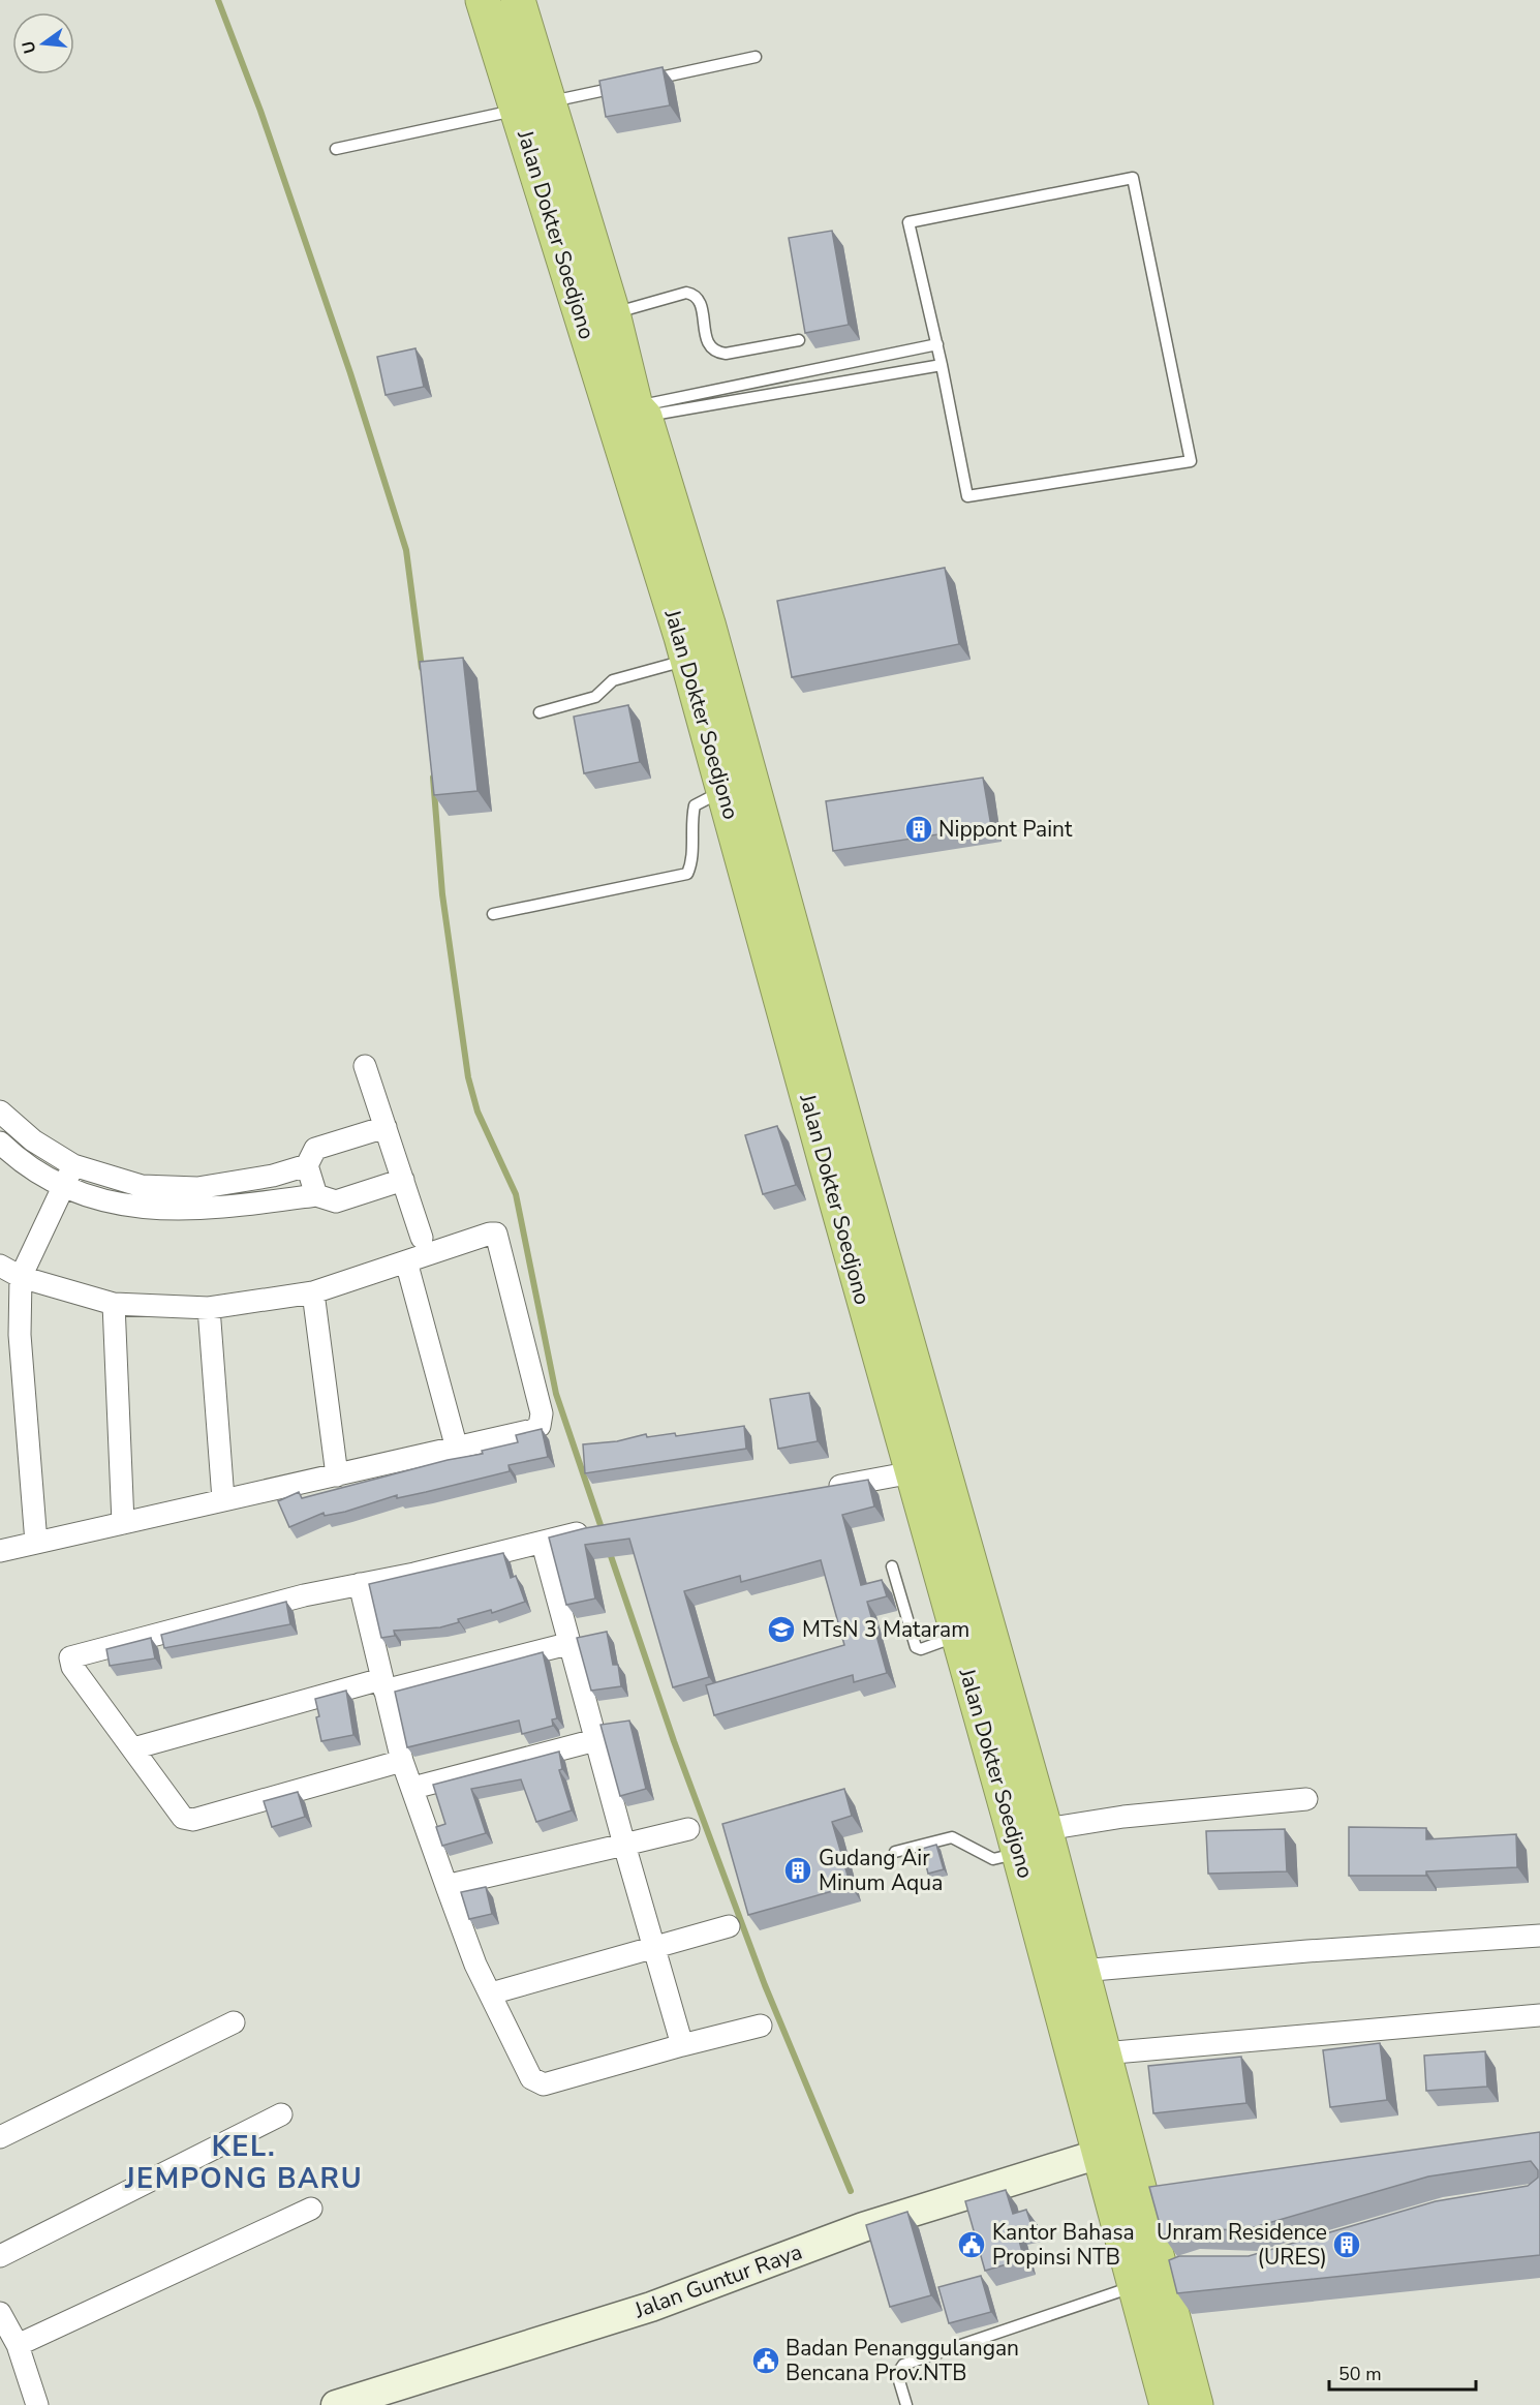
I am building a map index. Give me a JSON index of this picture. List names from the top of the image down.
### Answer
{
  "streets": {
    "highway": ["Jalan Dokter Soedjono"],
    "street": ["Jalan Guntur Raya"]
  },
  "crossings": [
    ["Jalan Dokter Soedjono", "Jalan Guntur Raya"]
  ],
  "districts": ["KEL. JEMPONG BARU"],
  "places": {
    "building": ["Nippont Paint", "Gudang Air Minum Aqua", "Unram Residence (URES)"],
    "school or university": ["MTsN 3 Mataram"],
    "public building": ["Kantor Bahasa Propinsi NTB", "Badan Penanggulangan Bencana Prov.NTB"]
  },
  "scale_bar": "50 m",
  "north": "left"
}
